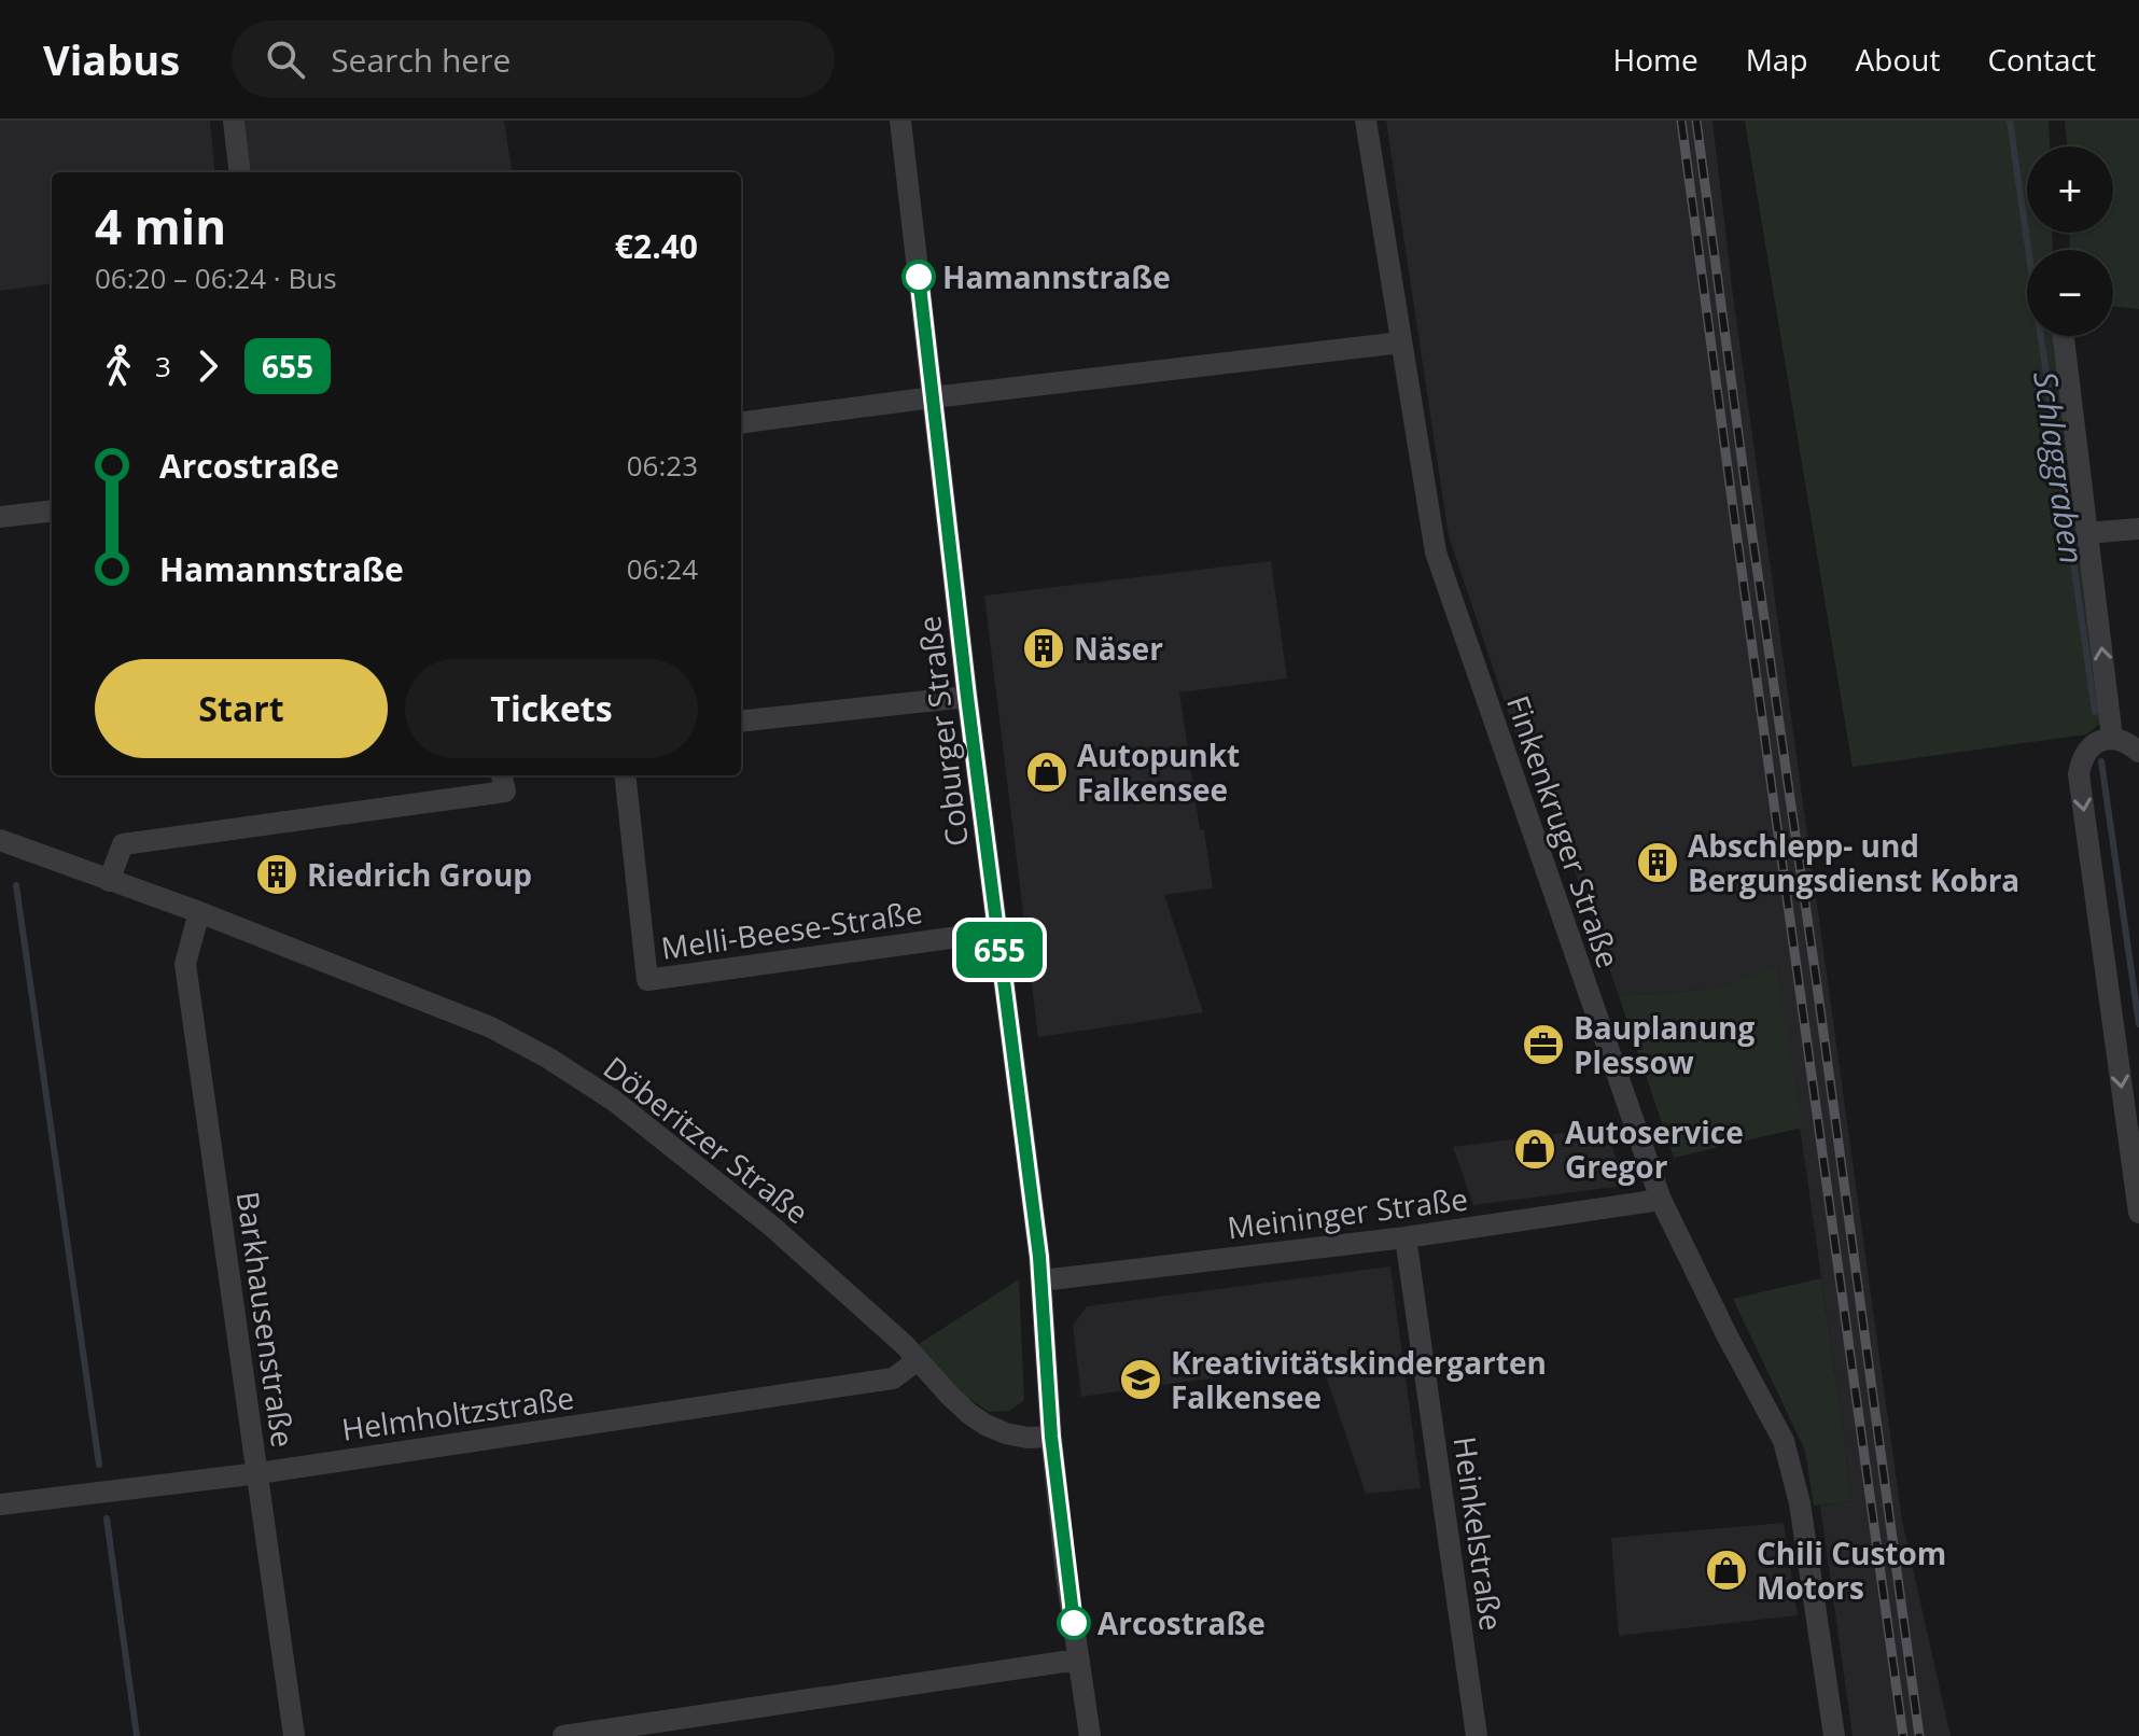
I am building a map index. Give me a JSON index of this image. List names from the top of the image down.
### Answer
{
  "streets": {
    "street": [
      "Coburger Straße",
      "Finkenkruger Straße",
      "Melli-Beese-Straße",
      "Döberitzer Straße",
      "Meininger Straße",
      "Barkhausenstraße",
      "Helmholtzstraße",
      "Heinkelstraße"
    ]
  },
  "crossings": [
    ["Coburger Straße", "Melli-Beese-Straße"],
    ["Coburger Straße", "Döberitzer Straße"],
    ["Coburger Straße", "Meininger Straße"],
    ["Finkenkruger Straße", "Meininger Straße"],
    ["Döberitzer Straße", "Barkhausenstraße"],
    ["Döberitzer Straße", "Helmholtzstraße"],
    ["Meininger Straße", "Heinkelstraße"],
    ["Barkhausenstraße", "Helmholtzstraße"]
  ],
  "water": ["Schlaggraben"],
  "places": {
    "other": ["Hamannstraße", "Arcostraße"],
    "building": ["Näser", "Abschlepp- und Bergungsdienst Kobra", "Riedrich Group"],
    "shop": ["Autopunkt Falkensee", "Autoservice Gregor", "Chili Custom Motors"],
    "office": ["Bauplanung Plessow"],
    "school or university": ["Kreativitätskindergarten Falkensee"]
  },
  "lines": ["bus line 655"],
  "page": {
    "header": "Viabus",
    "search": "Search here",
    "nav": [
      "Home",
      "Map",
      "About",
      "Contact"
    ],
    "on_map": "655",
    "map_buttons": ["+", "−"],
    "heading": ["4 min", "06:20 – 06:24 · Bus", "€2.40"],
    "legs": ["3", "655"],
    "list": [
      {
        "name": "Arcostraße",
        "value": "06:23"
      },
      {
        "name": "Hamannstraße",
        "value": "06:24"
      }
    ],
    "buttons": ["Start", "Tickets"]
  }
}
